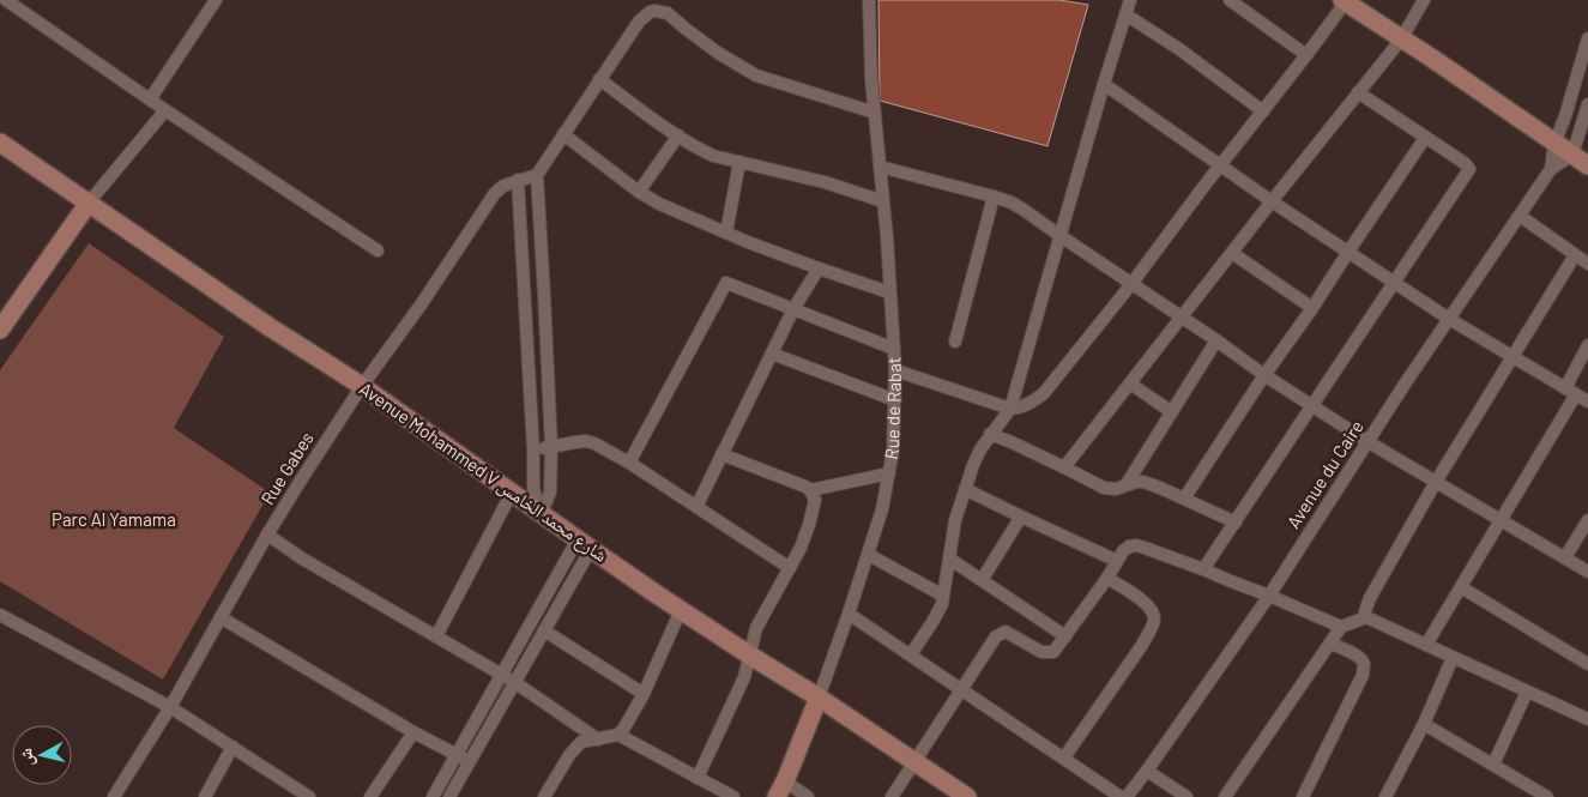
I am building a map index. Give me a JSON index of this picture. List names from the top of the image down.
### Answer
{
  "streets": {
    "main road": ["Rue de Rabat", "Avenue Mohammed V شارع محمد الخامس"],
    "street": ["Rue Gabes", "Avenue du Caire"]
  },
  "crossings": [
    ["Rue de Rabat", "Avenue Mohammed V شارع محمد الخامس"],
    ["Rue Gabes", "Avenue Mohammed V شارع محمد الخامس"]
  ],
  "parks": ["Parc Al Yamama"],
  "north": "left"
}
